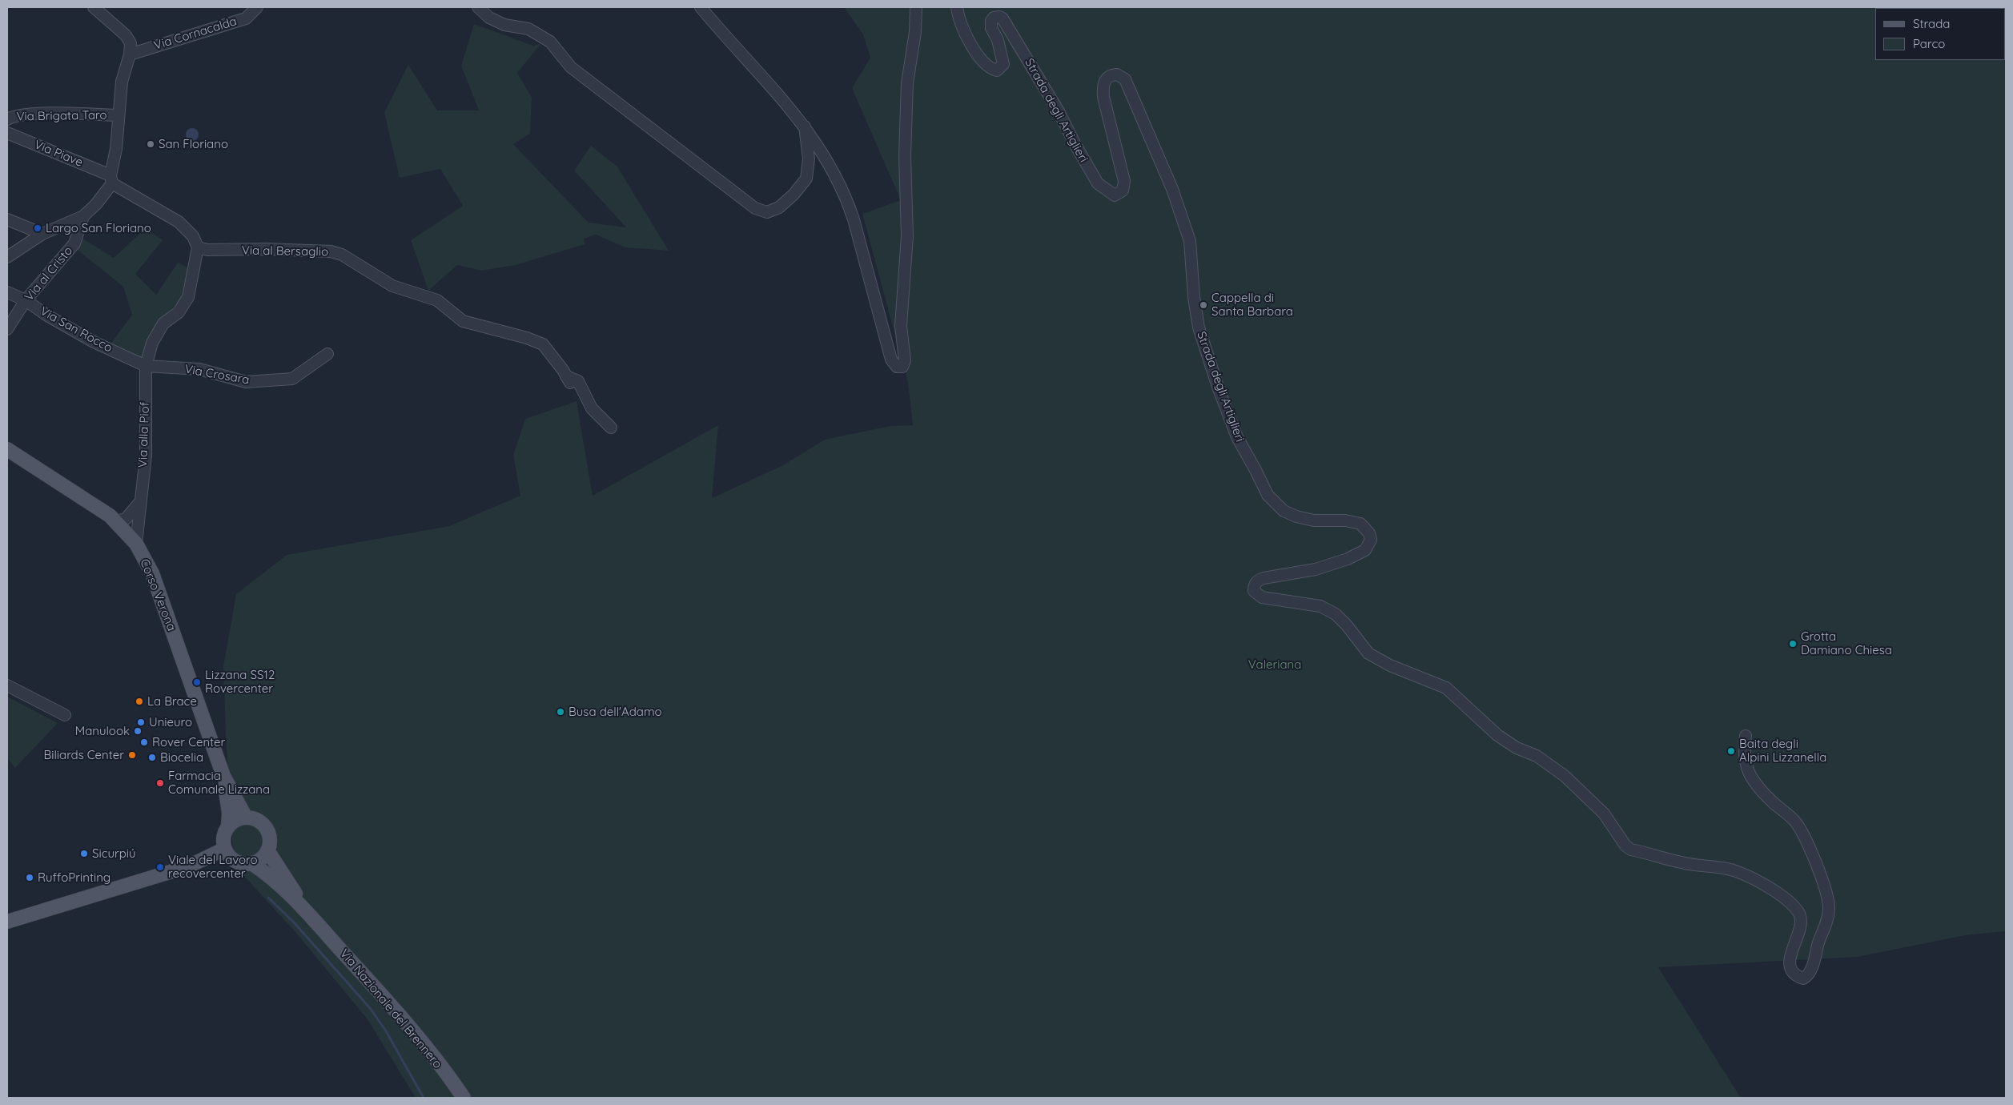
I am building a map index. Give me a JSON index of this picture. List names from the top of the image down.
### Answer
{
  "streets": {
    "main road": ["Corso Verona", "Via Nazionale del Brennero"],
    "street": [
      "Via Cornacalda",
      "Strada degli Artiglieri",
      "Via Brigata Taro",
      "Via Piave",
      "Via al Bersaglio",
      "Via al Cristo",
      "Via San Rocco",
      "Via Crosara",
      "Via alla Piof"
    ]
  },
  "crossings": [
    ["Via Piave", "Via al Bersaglio"],
    ["Via Piave", "Via alla Piof"],
    ["Via al Bersaglio", "Via alla Piof"],
    ["Via al Cristo", "Via San Rocco"],
    ["Via San Rocco", "Via Crosara"],
    ["Via San Rocco", "Via alla Piof"],
    ["Via Crosara", "Via alla Piof"],
    ["Via alla Piof", "Corso Verona"]
  ],
  "parks": ["Valeriana"],
  "places": [
    "San Floriano",
    "Largo San Floriano",
    "Cappella di Santa Barbara",
    "Grotta Damiano Chiesa",
    "Lizzana SS12 Rovercenter",
    "La Brace",
    "Busa dell'Adamo",
    "Unieuro",
    "Manulook",
    "Rover Center",
    "Baita degli Alpini Lizzanella",
    "Biliards Center",
    "Biocelia",
    "Farmacia Comunale Lizzana",
    "Sicurpiú",
    "Viale del Lavoro recovercenter",
    "RuffoPrinting"
  ],
  "legend": ["Strada", "Parco"]
}
